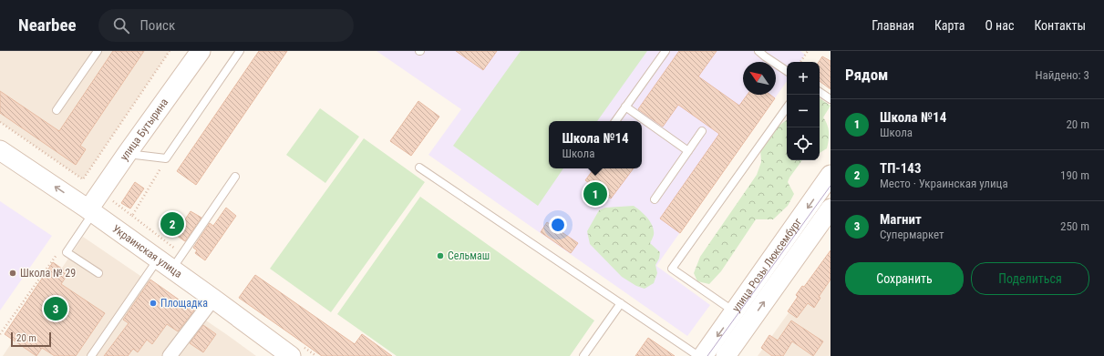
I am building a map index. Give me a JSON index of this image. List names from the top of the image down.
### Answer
{
  "streets": {
    "street": ["улица Бутырина", "Украинская улица", "улица Розы Люксембург"]
  },
  "crossings": [
    ["улица Бутырина", "Украинская улица"]
  ],
  "places": ["Сельмаш", "Школа № 29", "Площадка"],
  "scale_bar": "20 m",
  "north": "top left",
  "page": {
    "header": "Nearbee",
    "search": "Поиск",
    "nav": [
      "Главная",
      "Карта",
      "О нас",
      "Контакты"
    ],
    "heading": ["Рядом", "Найдено: 3"],
    "map_buttons": ["+", "−"],
    "list": [
      {
        "mark": "1",
        "name": "Школа №14",
        "note": "Школа",
        "value": "20 m"
      },
      {
        "mark": "2",
        "name": "ТП-143",
        "note": "Место · Украинская улица",
        "value": "190 m"
      },
      {
        "mark": "3",
        "name": "Магнит",
        "note": "Супермаркет",
        "value": "250 m"
      }
    ],
    "popup": ["Школа №14", "Школа"],
    "pins": ["1", "2", "3"],
    "buttons": ["Сохранить", "Поделиться"],
    "scale": "20 m"
  }
}
